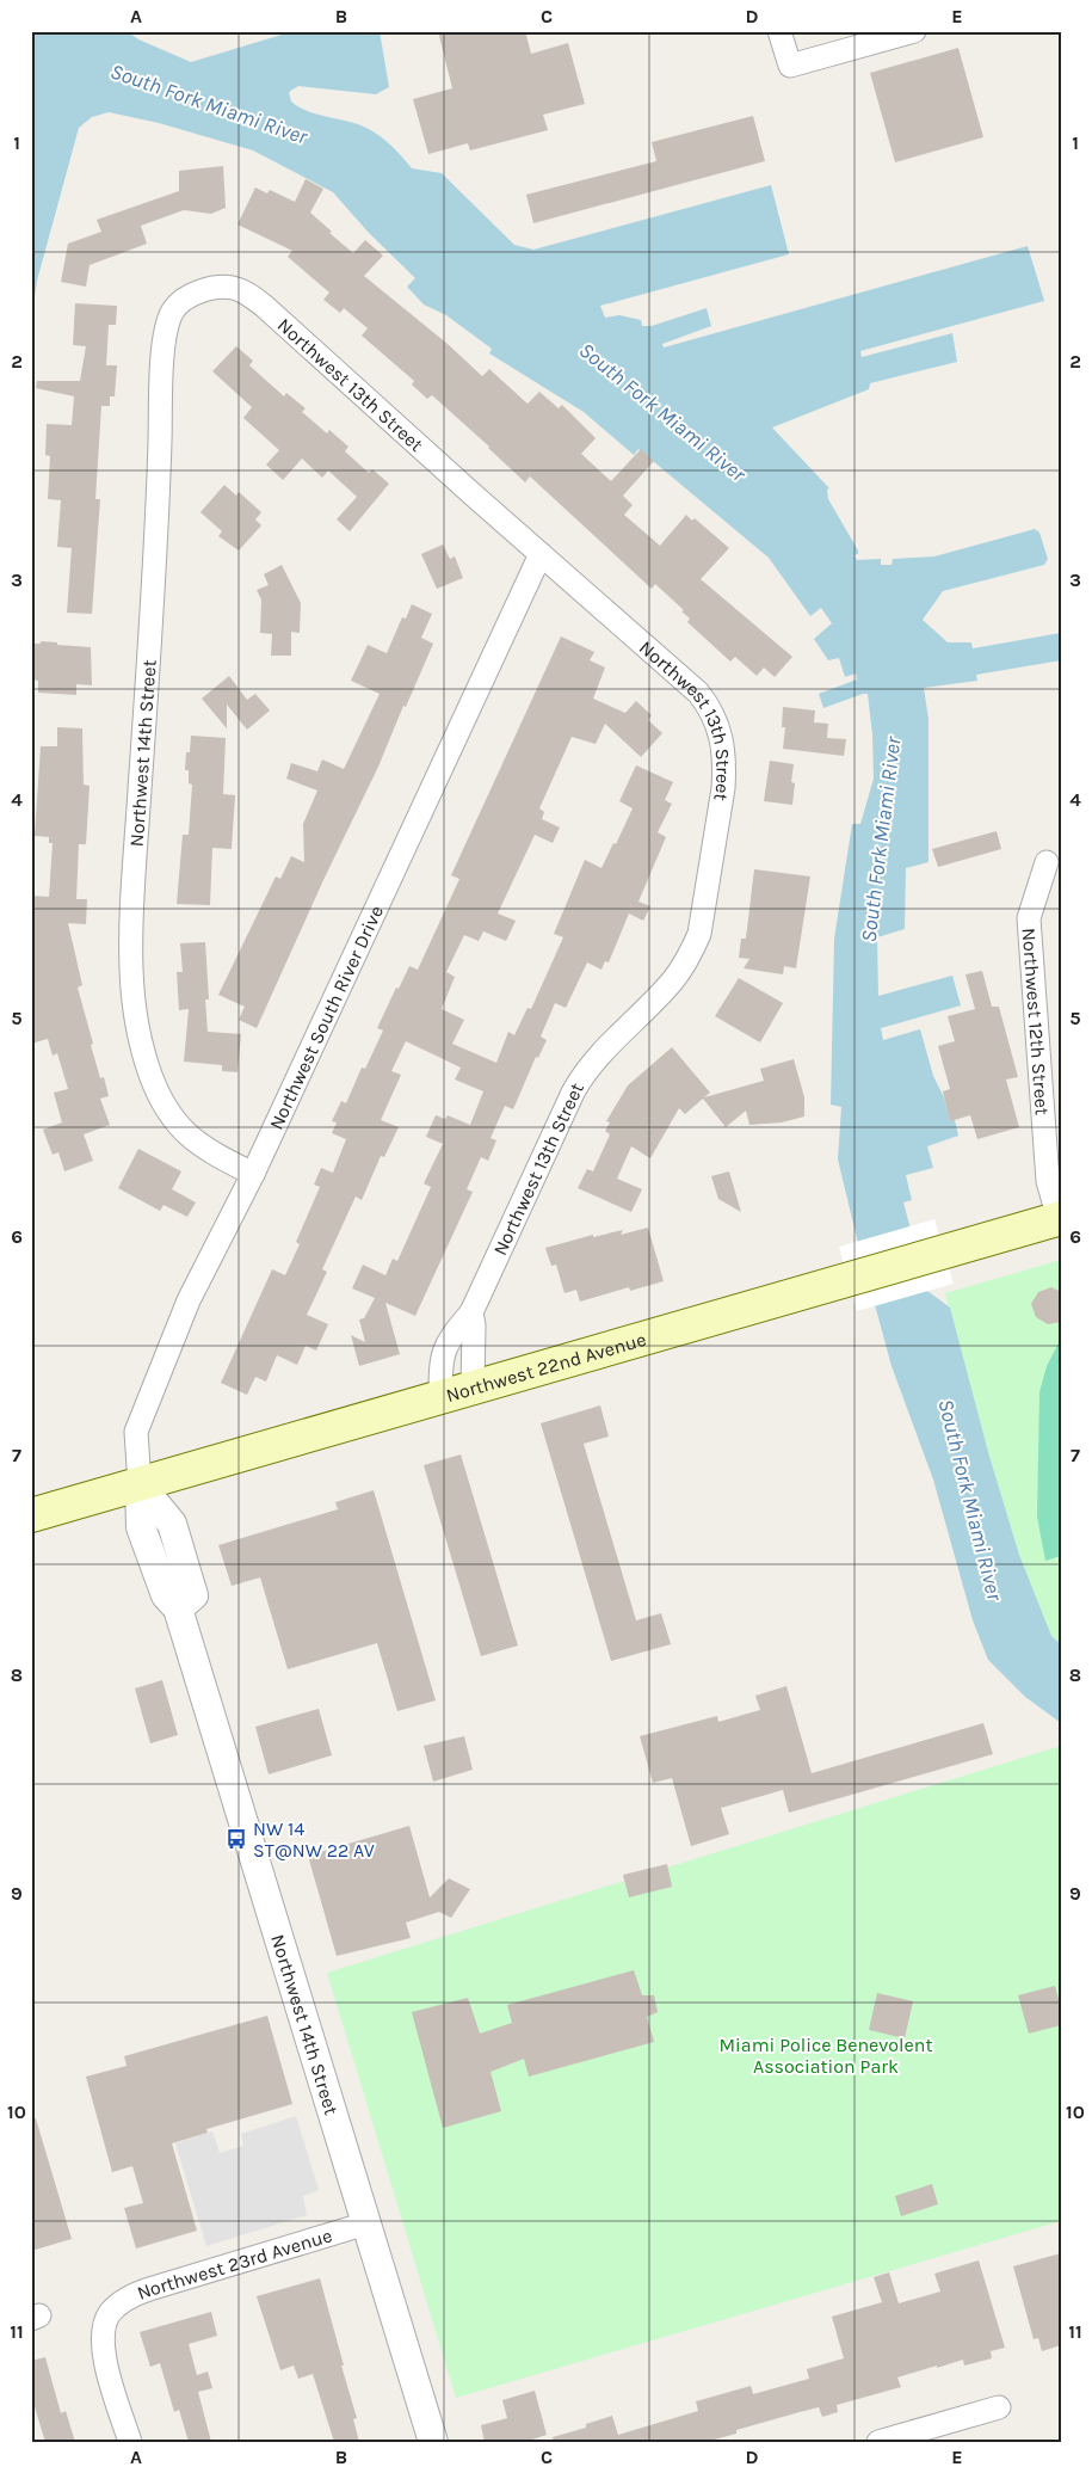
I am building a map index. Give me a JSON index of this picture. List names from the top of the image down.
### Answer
{
  "streets": {
    "main road": ["Northwest 22nd Avenue"],
    "street": [
      "Northwest 13th Street",
      "Northwest 14th Street",
      "Northwest South River Drive",
      "Northwest 12th Street",
      "Northwest 23rd Avenue"
    ]
  },
  "crossings": [
    ["Northwest 13th Street", "Northwest 14th Street"],
    ["Northwest 13th Street", "Northwest South River Drive"],
    ["Northwest 13th Street", "Northwest 22nd Avenue"],
    ["Northwest 14th Street", "Northwest South River Drive"],
    ["Northwest 14th Street", "Northwest 22nd Avenue"],
    ["Northwest 14th Street", "Northwest 23rd Avenue"],
    ["Northwest South River Drive", "Northwest 22nd Avenue"],
    ["Northwest 12th Street", "Northwest 22nd Avenue"]
  ],
  "water": ["South Fork Miami River"],
  "parks": ["Miami Police Benevolent Association Park"],
  "places": {
    "bus stop": ["NW 14 ST@NW 22 AV"]
  },
  "grid": {
    "columns": [
      "A",
      "B",
      "C",
      "D",
      "E"
    ],
    "rows": [
      "1",
      "2",
      "3",
      "4",
      "5",
      "6",
      "7",
      "8",
      "9",
      "10",
      "11"
    ]
  }
}
